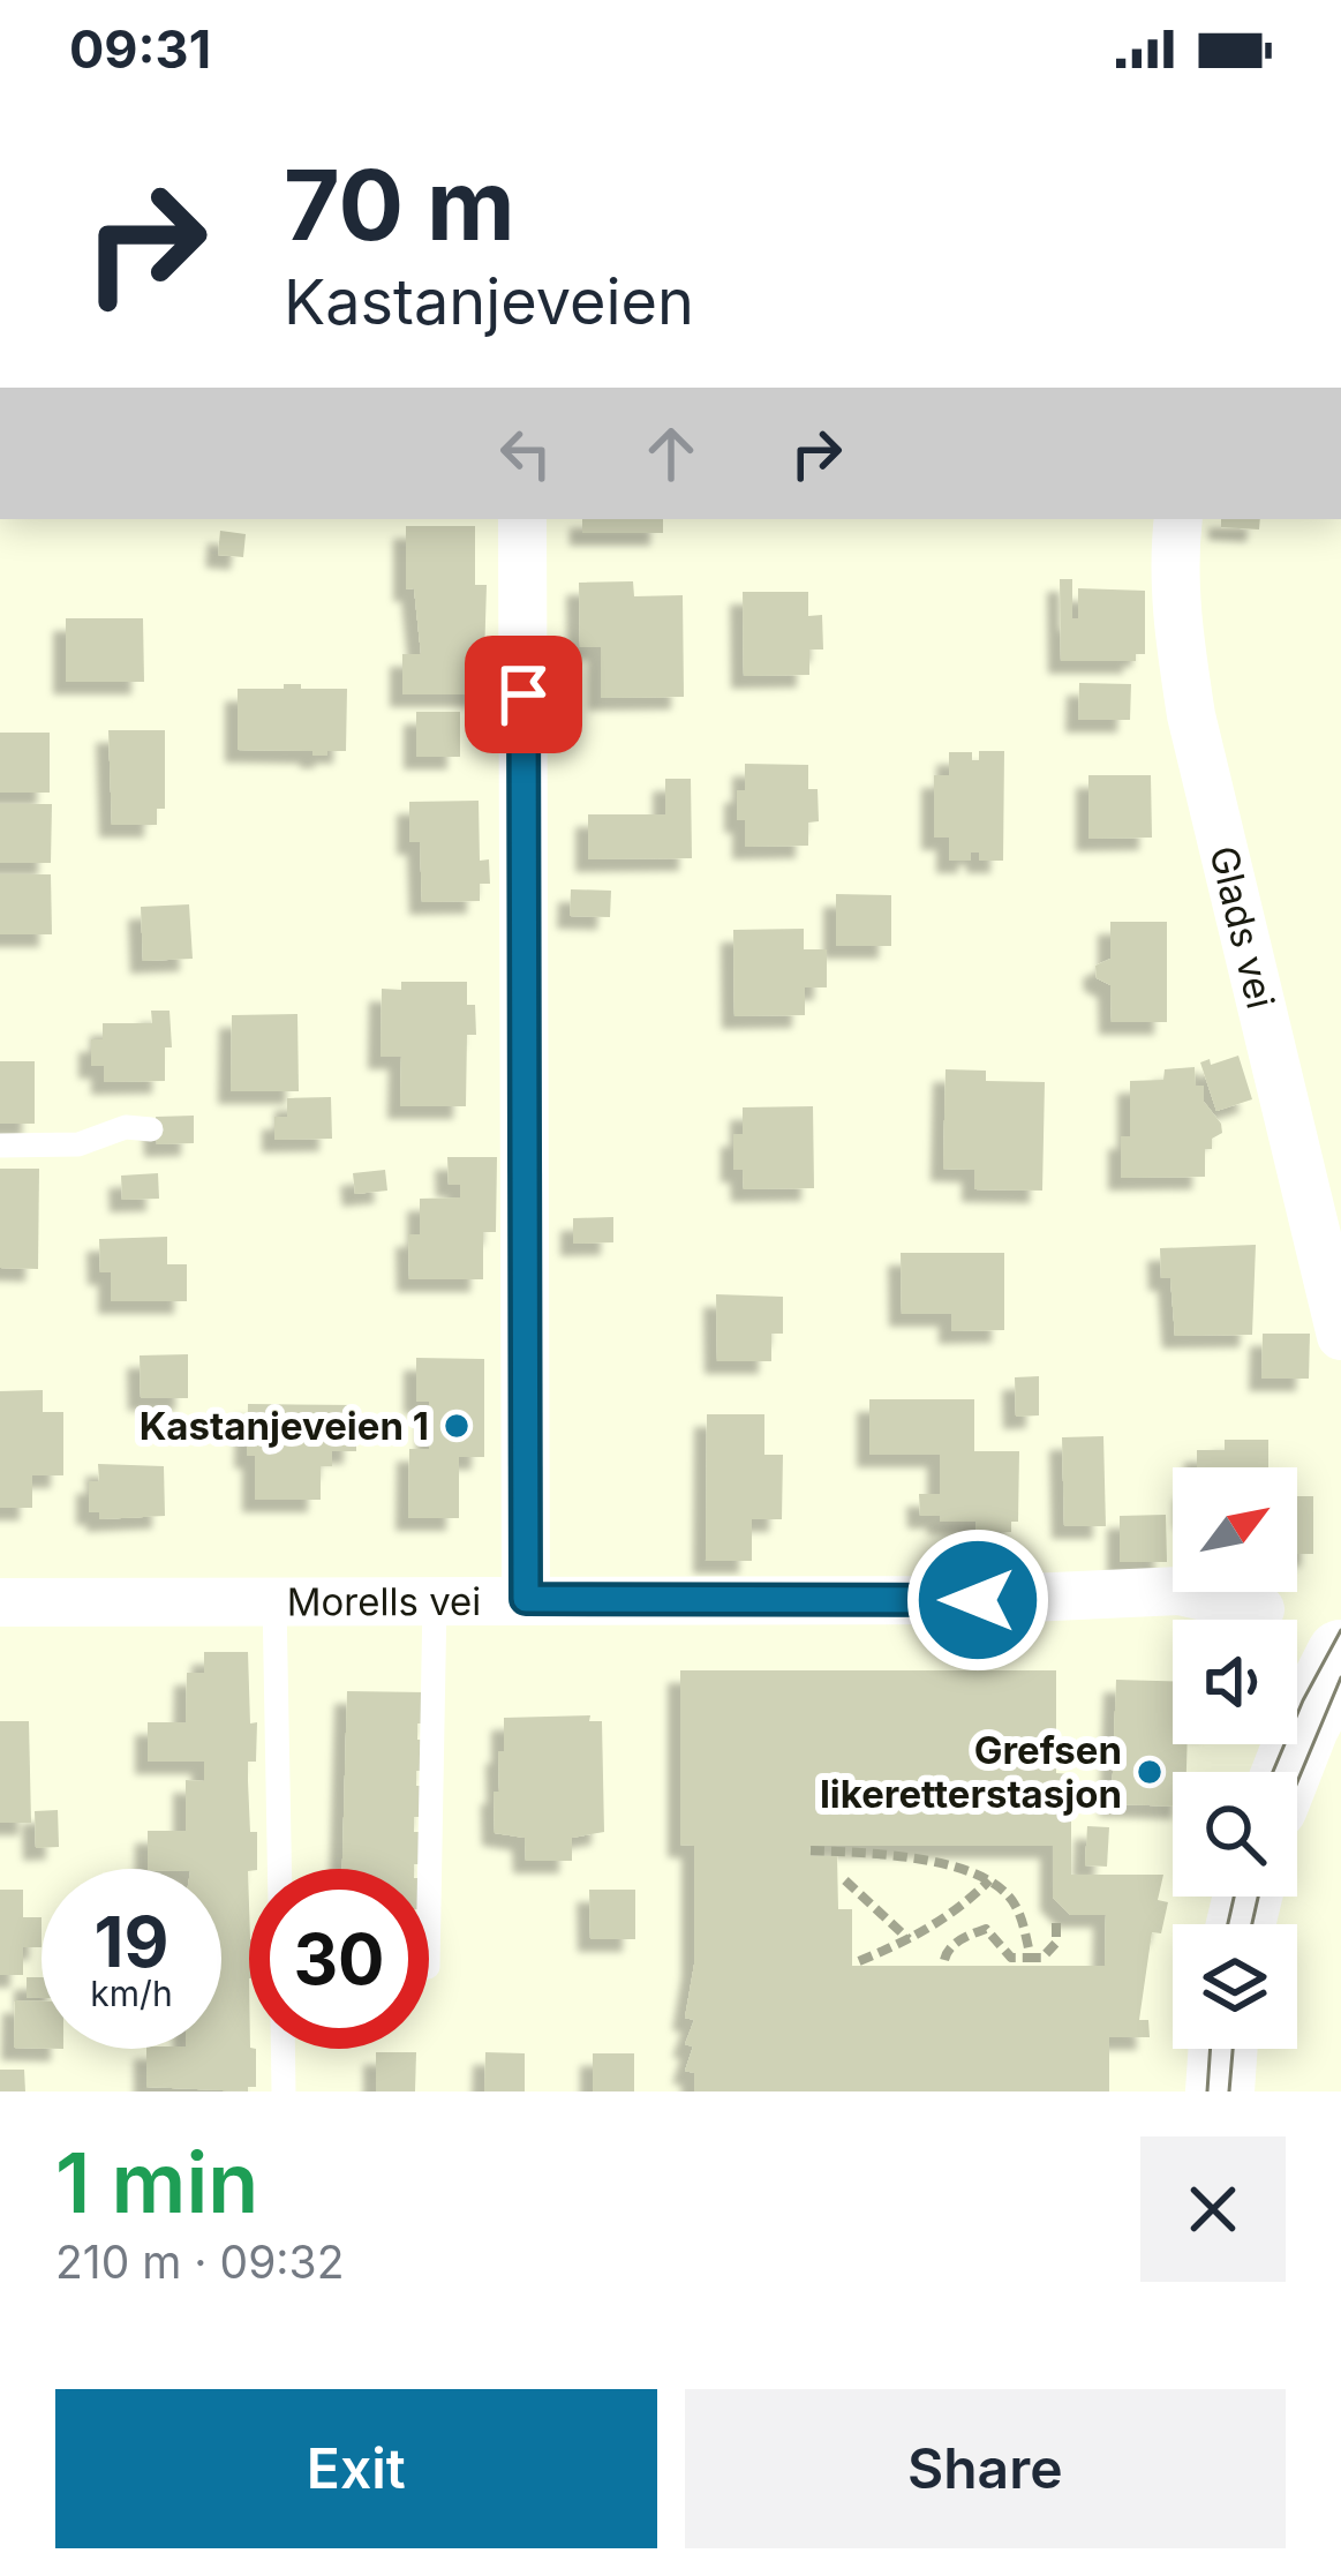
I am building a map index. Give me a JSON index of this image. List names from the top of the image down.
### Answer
{
  "streets": {
    "street": ["Glads vei", "Morells vei"]
  },
  "places": ["Kastanjeveien 1", "Grefsen likeretterstasjon"],
  "north": "top right",
  "page": {
    "status": "09:31",
    "turn": ["70 m", "Kastanjeveien"],
    "speed": "19 km/h",
    "limit": "30",
    "heading": ["1 min", "210 m · 09:32"],
    "buttons": ["Exit", "Share"]
  }
}
